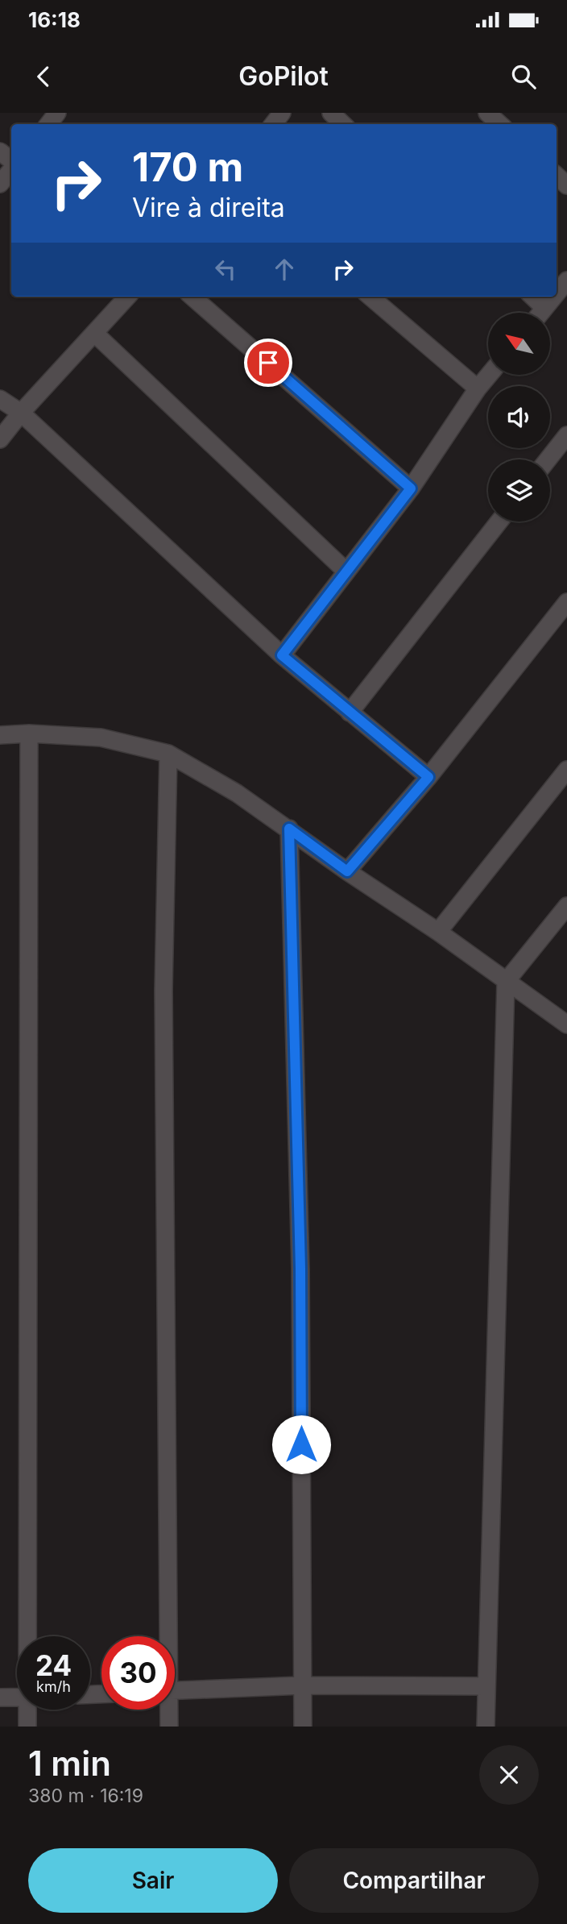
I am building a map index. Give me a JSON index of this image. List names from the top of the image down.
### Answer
{
  "north": "top left",
  "page": {
    "status": "16:18",
    "header": "GoPilot",
    "turn": ["170 m", "Vire à direita"],
    "speed": "24 km/h",
    "limit": "30",
    "heading": ["1 min", "380 m · 16:19"],
    "buttons": ["Sair", "Compartilhar"]
  }
}
